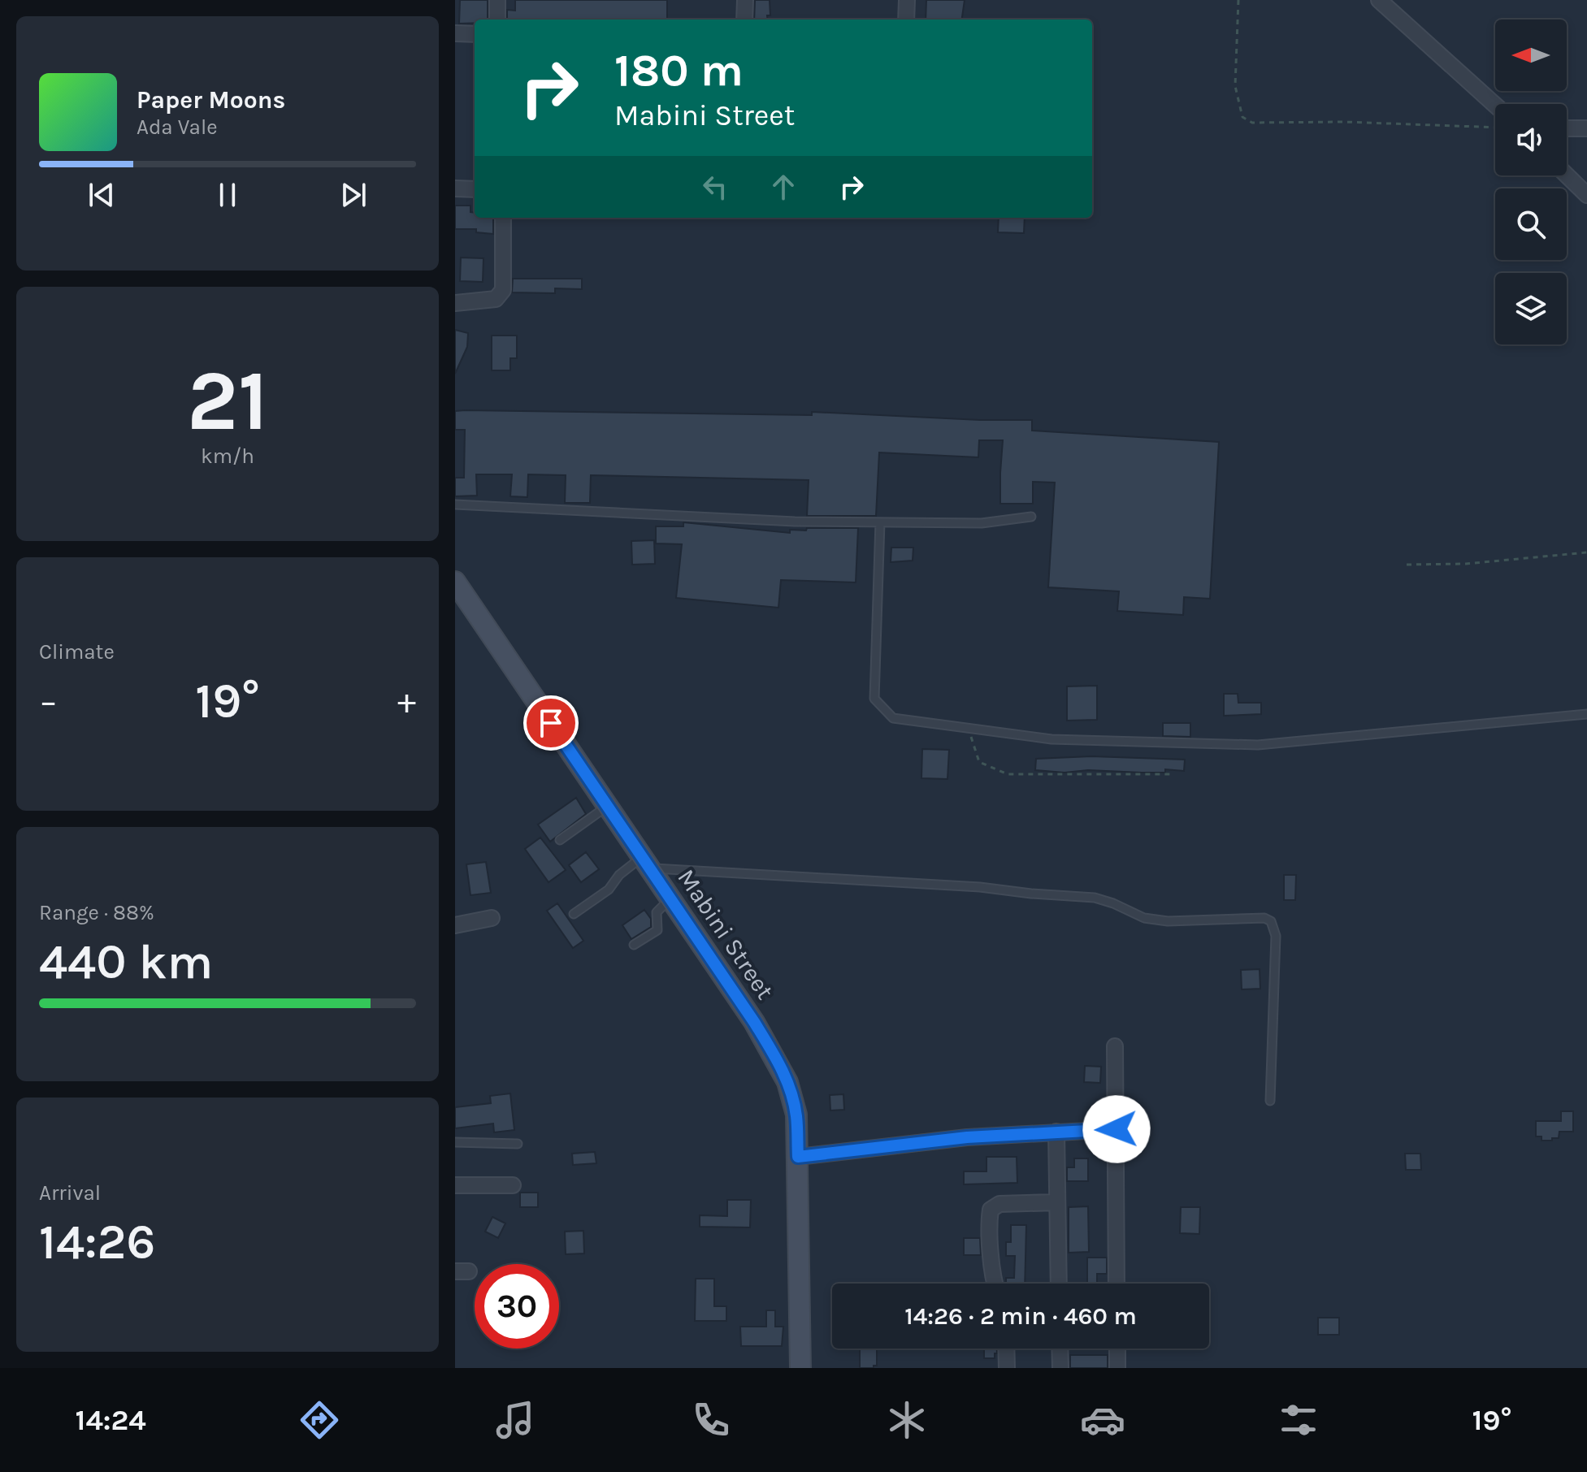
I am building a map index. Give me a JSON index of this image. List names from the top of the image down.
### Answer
{
  "streets": {
    "main road": ["Mabini Street"]
  },
  "north": "left",
  "page": {
    "turn": ["180 m", "Mabini Street"],
    "song": ["Paper Moons", "Ada Vale"],
    "tile": [
      ["21", "km/h"],
      "Climate",
      ["Range · 88%", "440 km"],
      ["Arrival", "14:26"]
    ],
    "heat": ["−", "19°", "+"],
    "limit": "30",
    "trip": "14:26 · 2 min · 460 m",
    "tabs": ["14:24", "19°"]
  }
}
